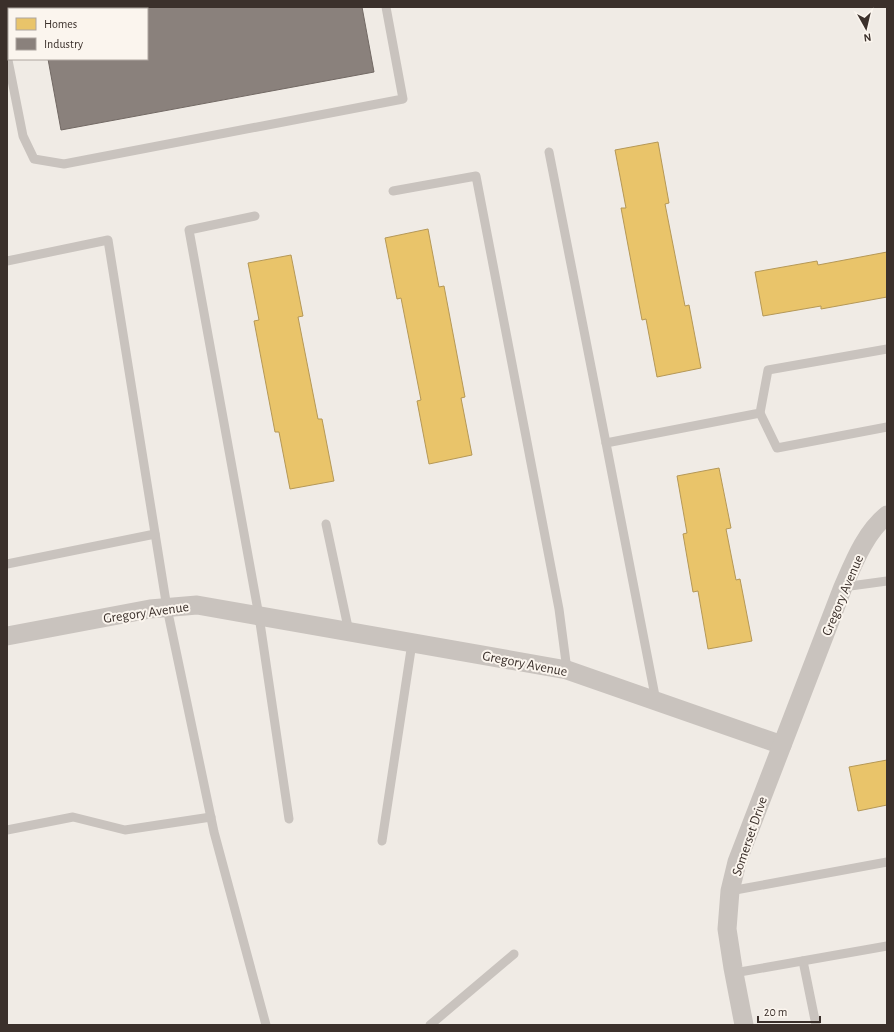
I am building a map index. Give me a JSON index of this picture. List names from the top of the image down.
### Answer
{
  "streets": {
    "street": ["Gregory Avenue", "Somerset Drive"]
  },
  "crossings": [
    ["Gregory Avenue", "Somerset Drive"]
  ],
  "legend": ["Homes", "Industry"],
  "scale_bar": "20 m",
  "north": "bottom"
}
